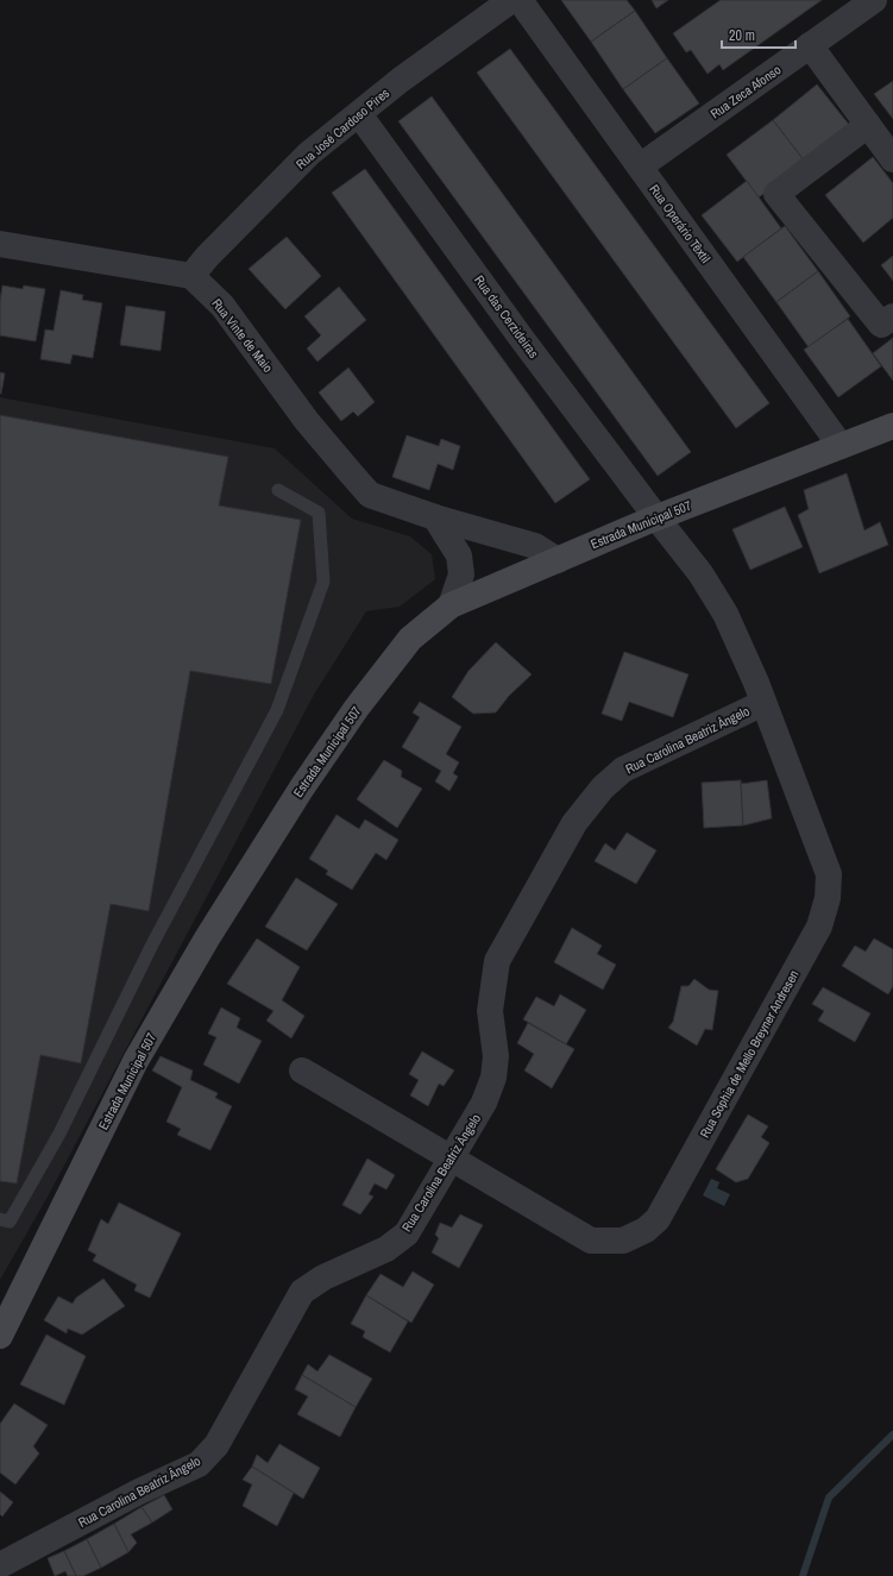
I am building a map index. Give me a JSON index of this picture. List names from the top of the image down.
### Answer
{
  "streets": {
    "street": [
      "Rua Zeca Afonso",
      "Rua José Cardoso Pires",
      "Rua Operário Têxtil",
      "Rua das Cerzideiras",
      "Rua Vinte de Maio",
      "Estrada Municipal 507",
      "Rua Carolina Beatriz Ângelo",
      "Rua Sophia de Mello Breyner Andresen"
    ]
  },
  "crossings": [
    ["Rua Zeca Afonso", "Rua Operário Têxtil"],
    ["Rua José Cardoso Pires", "Rua das Cerzideiras"],
    ["Rua José Cardoso Pires", "Rua Vinte de Maio"],
    ["Rua Operário Têxtil", "Estrada Municipal 507"],
    ["Rua das Cerzideiras", "Estrada Municipal 507"],
    ["Rua das Cerzideiras", "Rua Sophia de Mello Breyner Andresen"],
    ["Rua Vinte de Maio", "Estrada Municipal 507"],
    ["Estrada Municipal 507", "Rua Sophia de Mello Breyner Andresen"],
    ["Rua Carolina Beatriz Ângelo", "Rua Sophia de Mello Breyner Andresen"]
  ],
  "scale_bar": "20 m"
}
